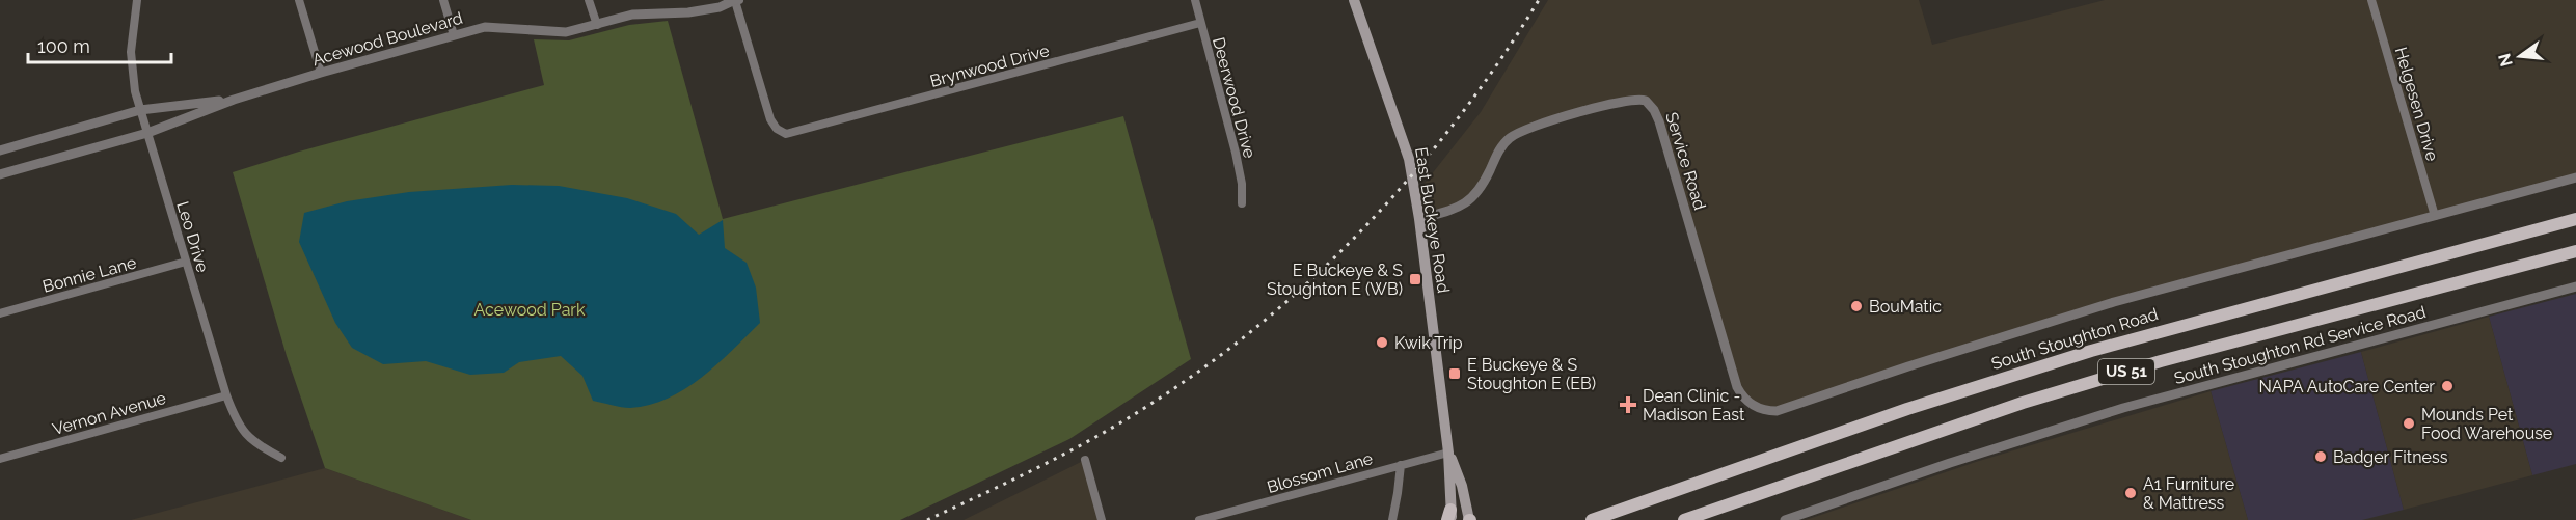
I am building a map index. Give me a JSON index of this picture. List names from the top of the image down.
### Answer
{
  "streets": {
    "main road": ["East Buckeye Road", "South Stoughton Road", "US 51"],
    "street": [
      "Acewood Boulevard",
      "Brynwood Drive",
      "Deerwood Drive",
      "Helgesen Drive",
      "Service Road",
      "Leo Drive",
      "Bonnie Lane",
      "South Stoughton Rd Service Road",
      "Vernon Avenue",
      "Blossom Lane"
    ]
  },
  "crossings": [
    ["Acewood Boulevard", "Brynwood Drive"],
    ["Acewood Boulevard", "Leo Drive"],
    ["Brynwood Drive", "Deerwood Drive"],
    ["Helgesen Drive", "South Stoughton Road"],
    ["Service Road", "East Buckeye Road"],
    ["Service Road", "South Stoughton Road"],
    ["East Buckeye Road", "Blossom Lane"],
    ["Leo Drive", "Bonnie Lane"],
    ["Leo Drive", "Vernon Avenue"]
  ],
  "parks": ["Acewood Park"],
  "places": {
    "transit": ["E Buckeye & S Stoughton E (WB)", "E Buckeye & S Stoughton E (EB)"],
    "other": [
      "BouMatic",
      "Kwik Trip",
      "NAPA AutoCare Center",
      "Mounds Pet Food Warehouse",
      "Badger Fitness",
      "A1 Furniture & Mattress"
    ],
    "health": ["Dean Clinic - Madison East"]
  },
  "scale_bar": "100 m",
  "north": "left"
}
